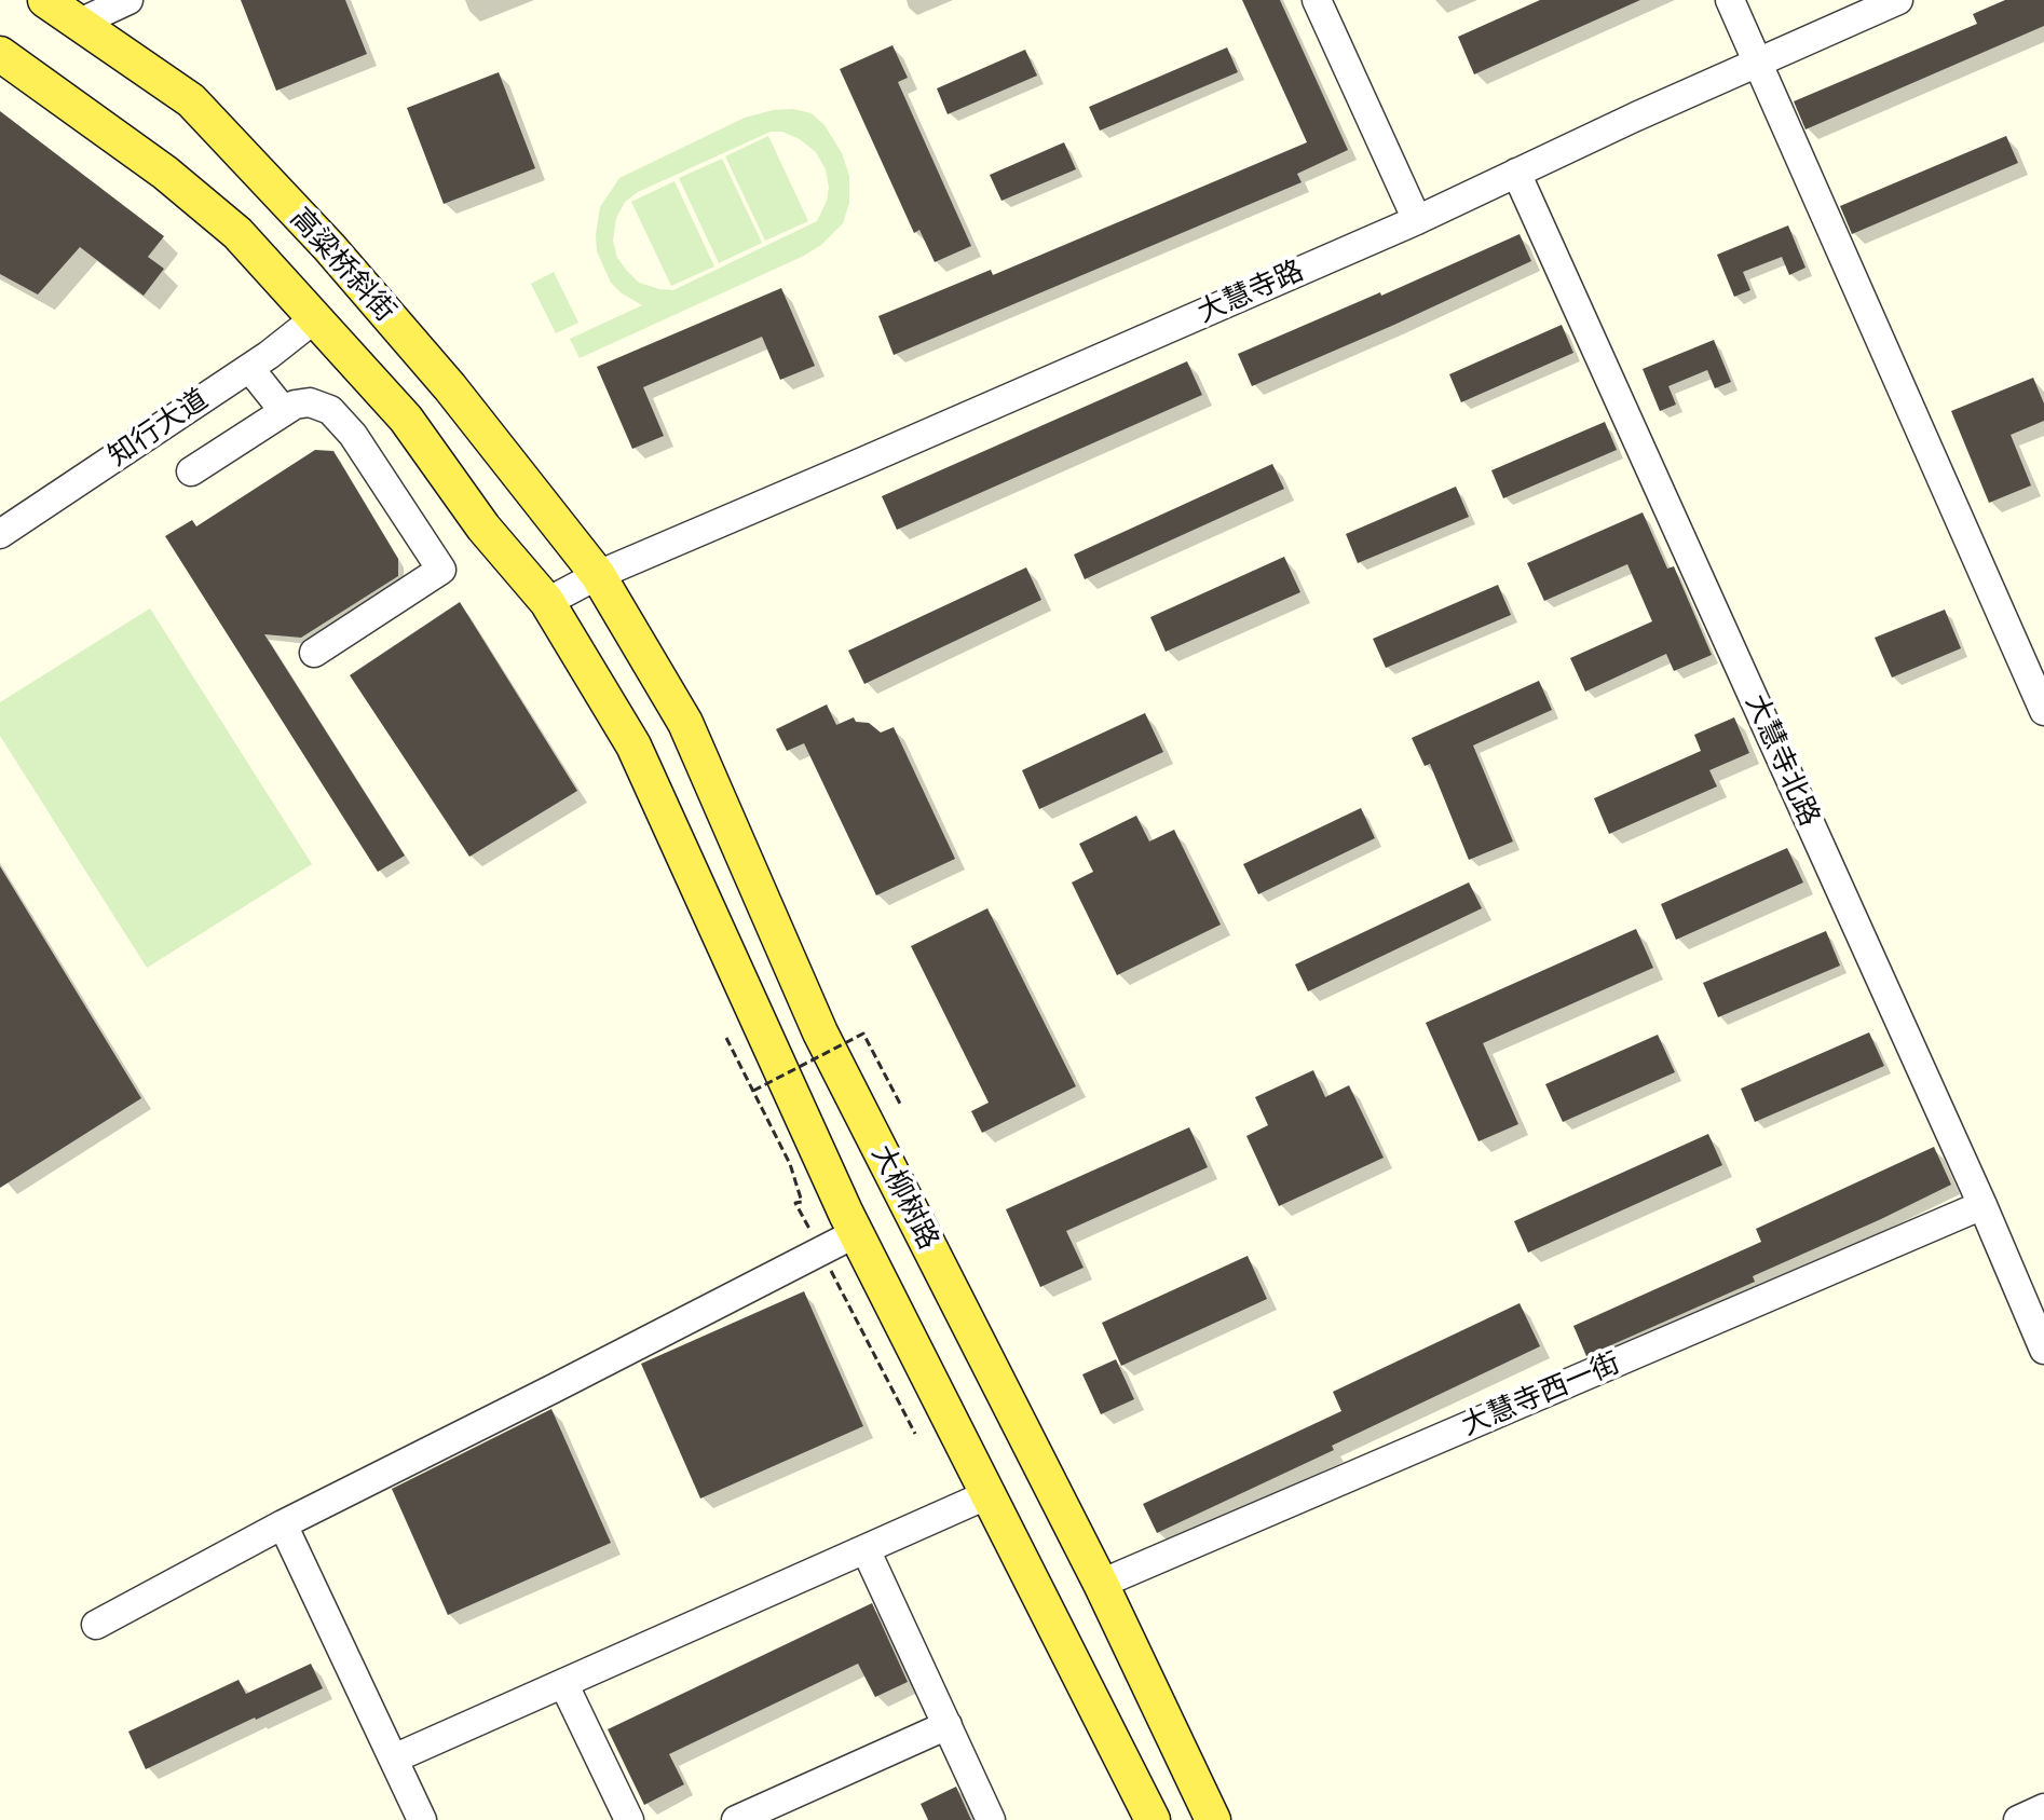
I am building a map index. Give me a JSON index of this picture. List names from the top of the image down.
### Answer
{
  "streets": {
    "main road": ["高粱桥斜街", "大柳树路"],
    "street": [
      "大慧寺路",
      "知行大道",
      "大慧寺北路",
      "大慧寺西一街"
    ]
  },
  "crossings": [
    ["高粱桥斜街", "大慧寺路"],
    ["高粱桥斜街", "知行大道"],
    ["高粱桥斜街", "大柳树路"],
    ["大慧寺路", "大慧寺北路"],
    ["大慧寺路", "大柳树路"],
    ["大慧寺北路", "大慧寺西一街"],
    ["大柳树路", "大慧寺西一街"]
  ]
}
